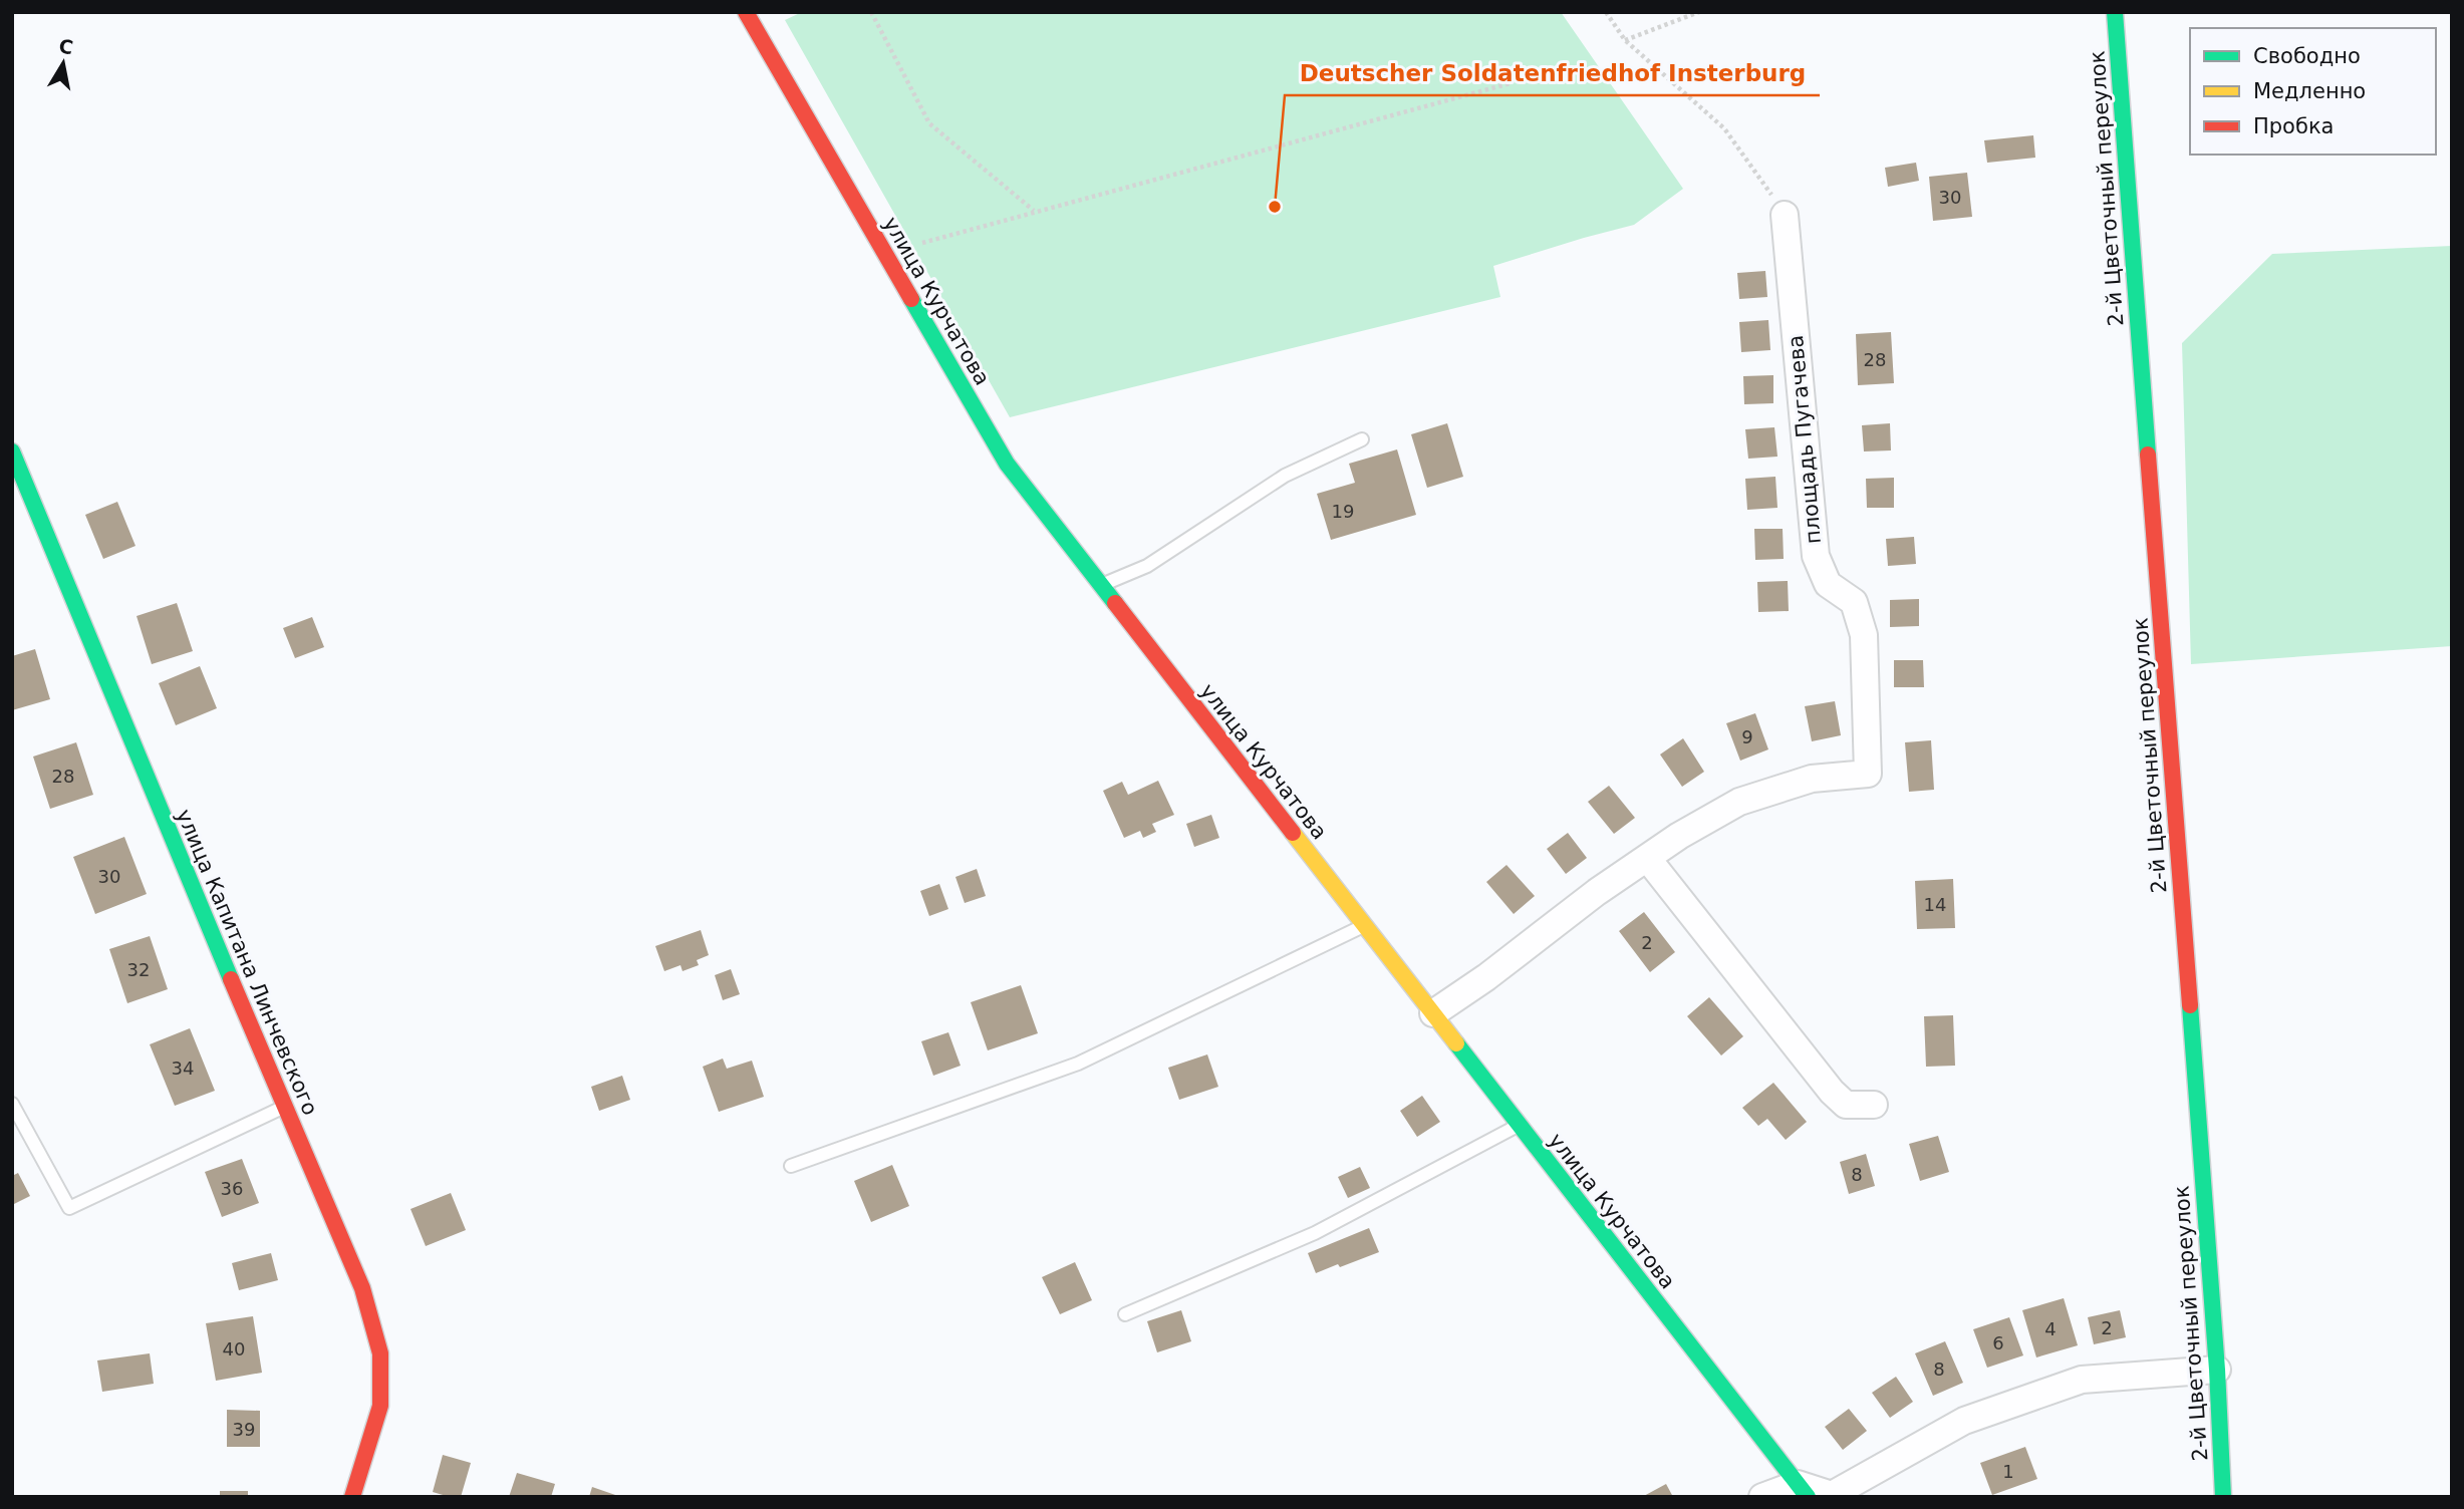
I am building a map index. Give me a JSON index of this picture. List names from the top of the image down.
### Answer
{
  "streets": {
    "street": [
      "2-й Цветочный переулок",
      "улица Курчатова",
      "площадь Пугачева",
      "улица Капитана Линчевского"
    ]
  },
  "places": ["Deutscher Soldatenfriedhof Insterburg"],
  "house_numbers": [
    "30",
    "28",
    "19",
    "9",
    "28",
    "30",
    "14",
    "2",
    "32",
    "34",
    "8",
    "36",
    "2",
    "4",
    "6",
    "40",
    "8",
    "39",
    "1"
  ],
  "legend": ["Свободно", "Медленно", "Пробка"],
  "north": "top"
}
